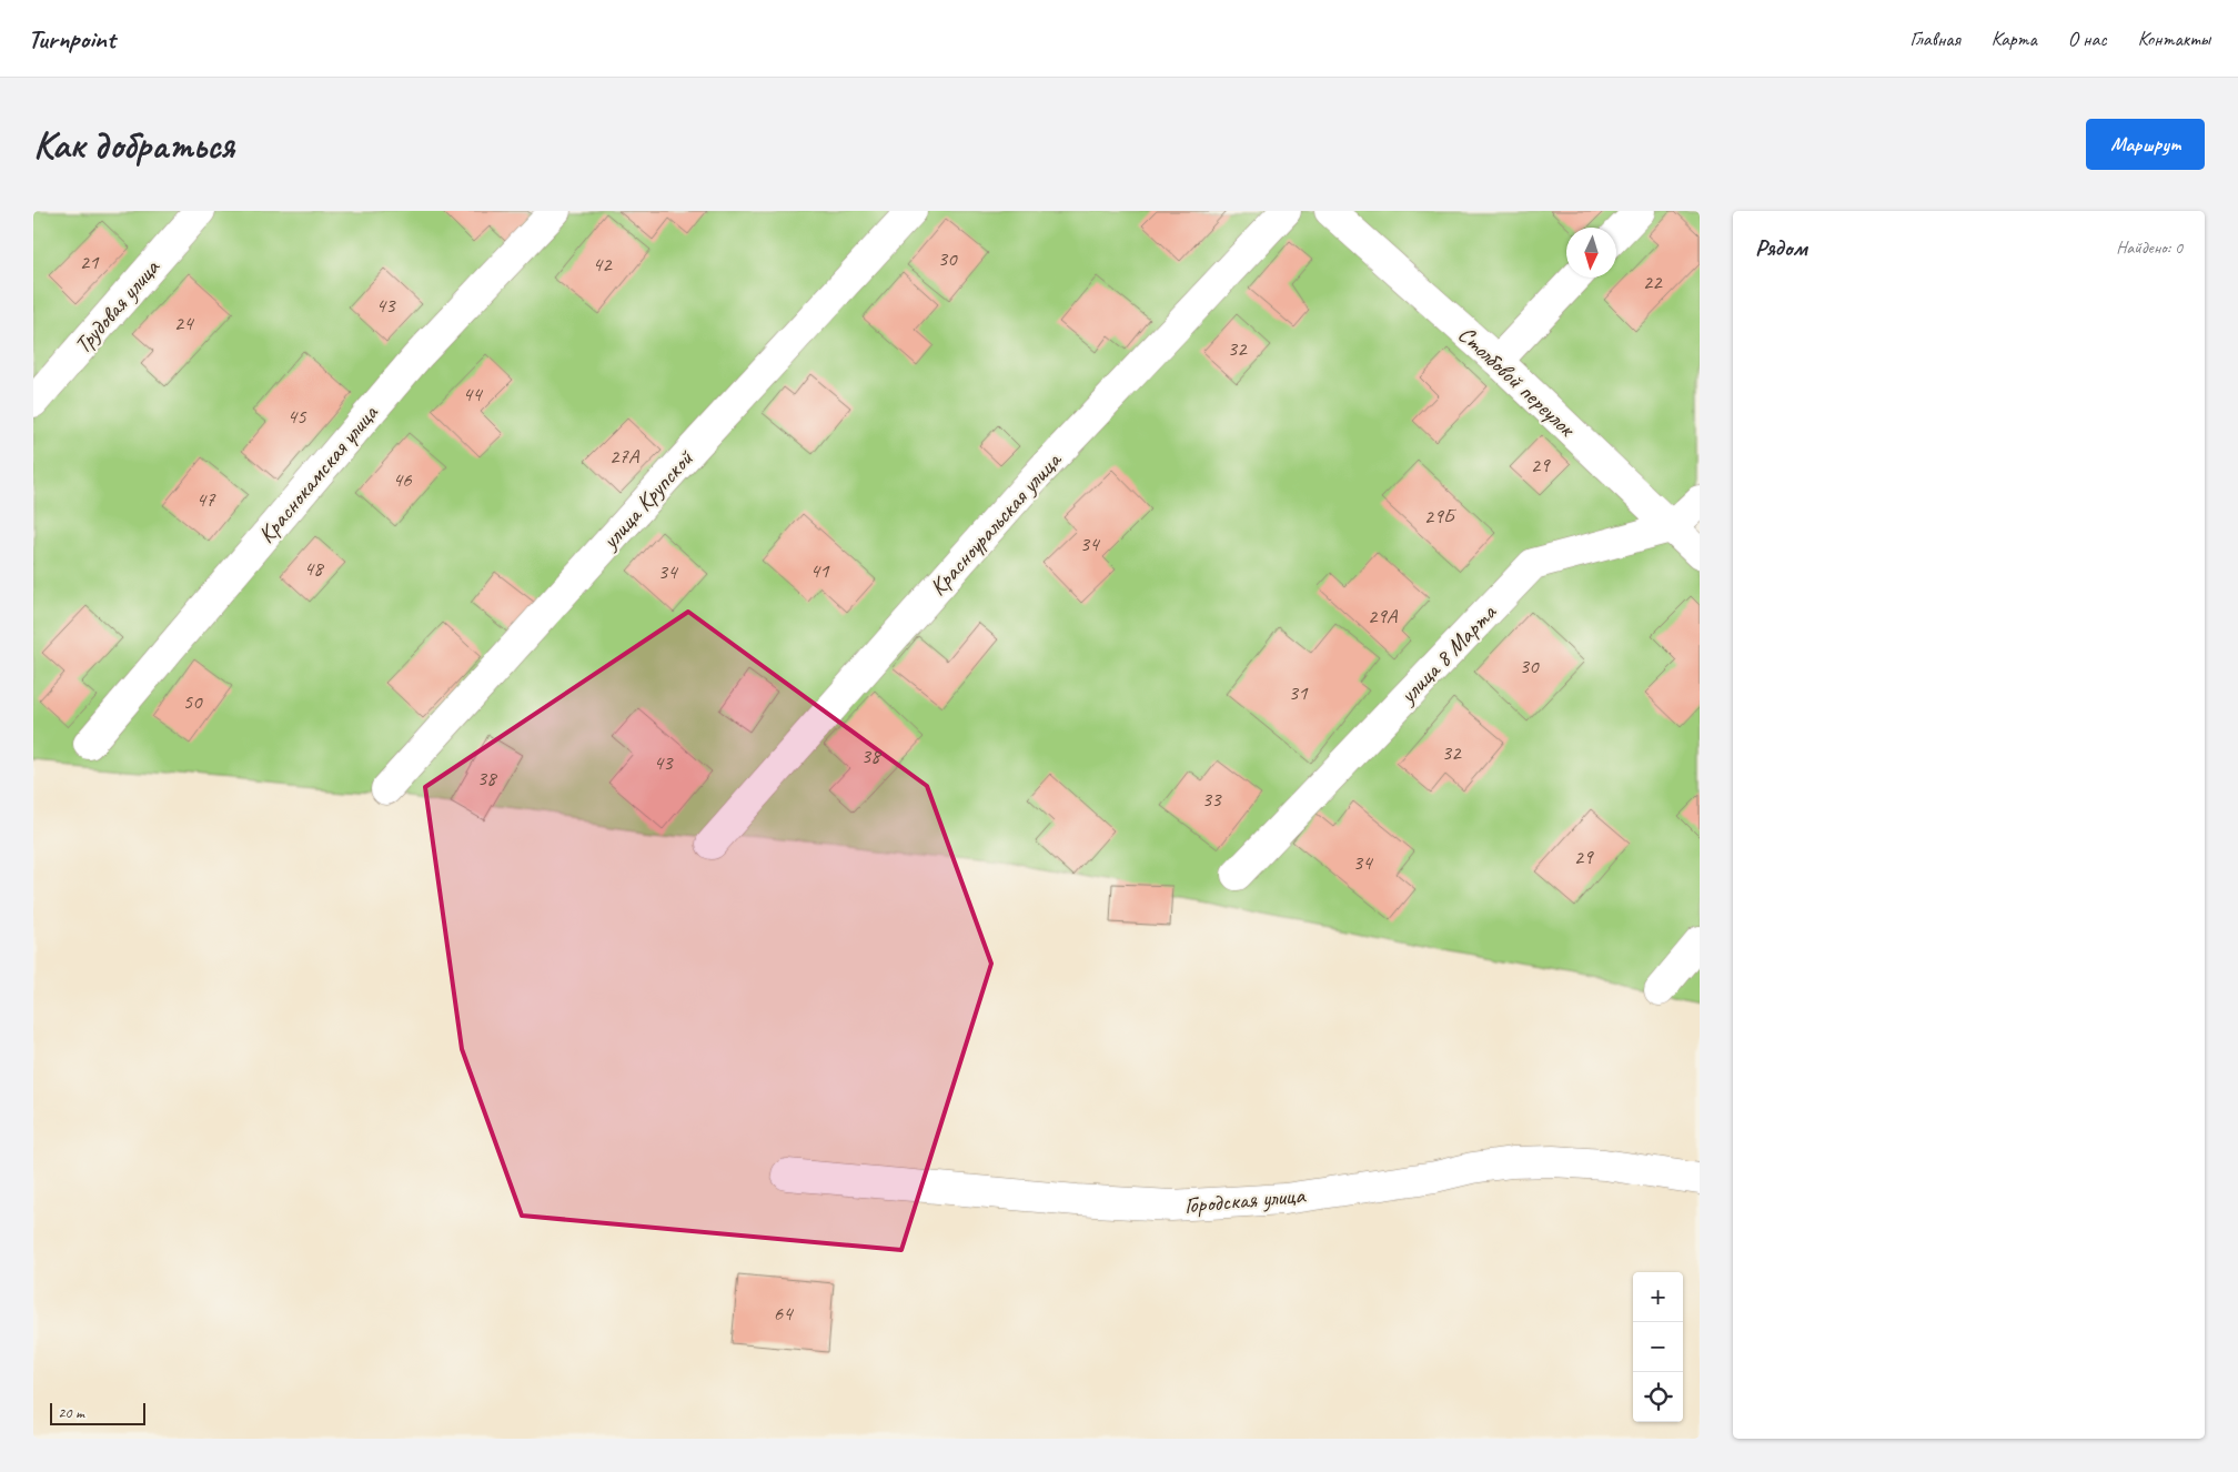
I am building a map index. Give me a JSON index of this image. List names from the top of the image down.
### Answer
{
  "streets": {
    "street": [
      "Трудовая улица",
      "Столбовой переулок",
      "Краснокамская улица",
      "улица Крупской",
      "Красноуральская улица",
      "улица 8 Марта",
      "Городская улица"
    ]
  },
  "crossings": [
    ["Столбовой переулок", "улица 8 Марта"]
  ],
  "house_numbers": [
    "30",
    "21",
    "42",
    "22",
    "43",
    "24",
    "32",
    "44",
    "45",
    "27А",
    "29",
    "46",
    "47",
    "29Б",
    "34",
    "48",
    "41",
    "34",
    "29А",
    "30",
    "31",
    "50",
    "32",
    "38",
    "43",
    "38",
    "33",
    "29",
    "34",
    "64"
  ],
  "scale_bar": "20 m",
  "north": "bottom",
  "page": {
    "header": "Turnpoint",
    "nav": [
      "Главная",
      "Карта",
      "О нас",
      "Контакты"
    ],
    "buttons": "Маршрут",
    "title": "Как добраться",
    "heading": ["Рядом", "Найдено: 0"],
    "map_buttons": ["+", "−"],
    "scale": "20 m"
  }
}
